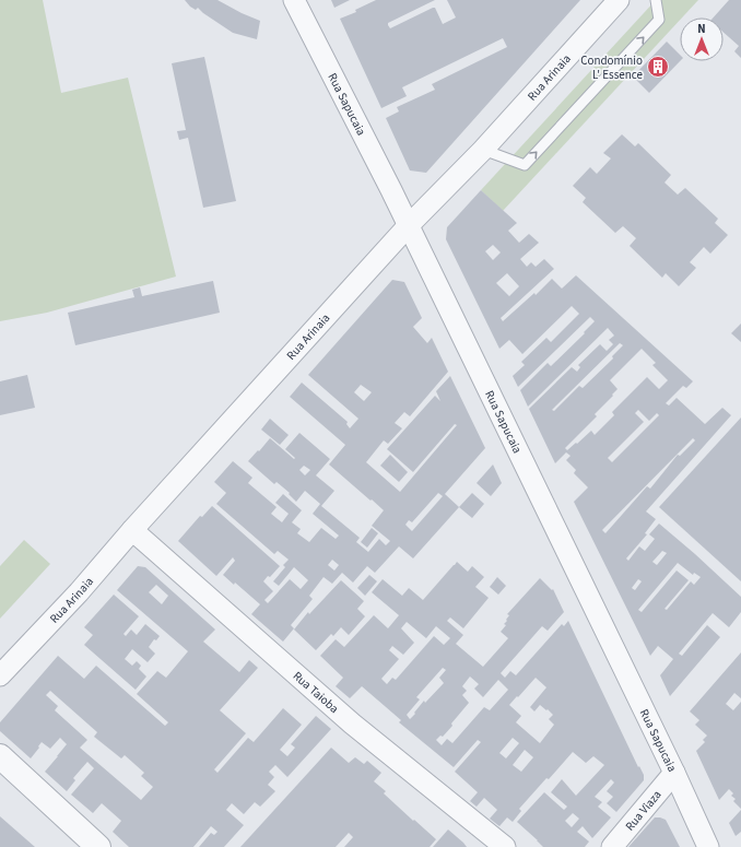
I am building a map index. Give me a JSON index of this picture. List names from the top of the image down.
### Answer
{
  "streets": {
    "street": [
      "Rua Arinaia",
      "Rua Sapucaia",
      "Rua Taioba",
      "Rua Viaza"
    ]
  },
  "crossings": [
    ["Rua Arinaia", "Rua Sapucaia"],
    ["Rua Arinaia", "Rua Taioba"],
    ["Rua Sapucaia", "Rua Viaza"]
  ],
  "places": {
    "building": ["Condomínio L' Essence"]
  },
  "north": "top"
}
